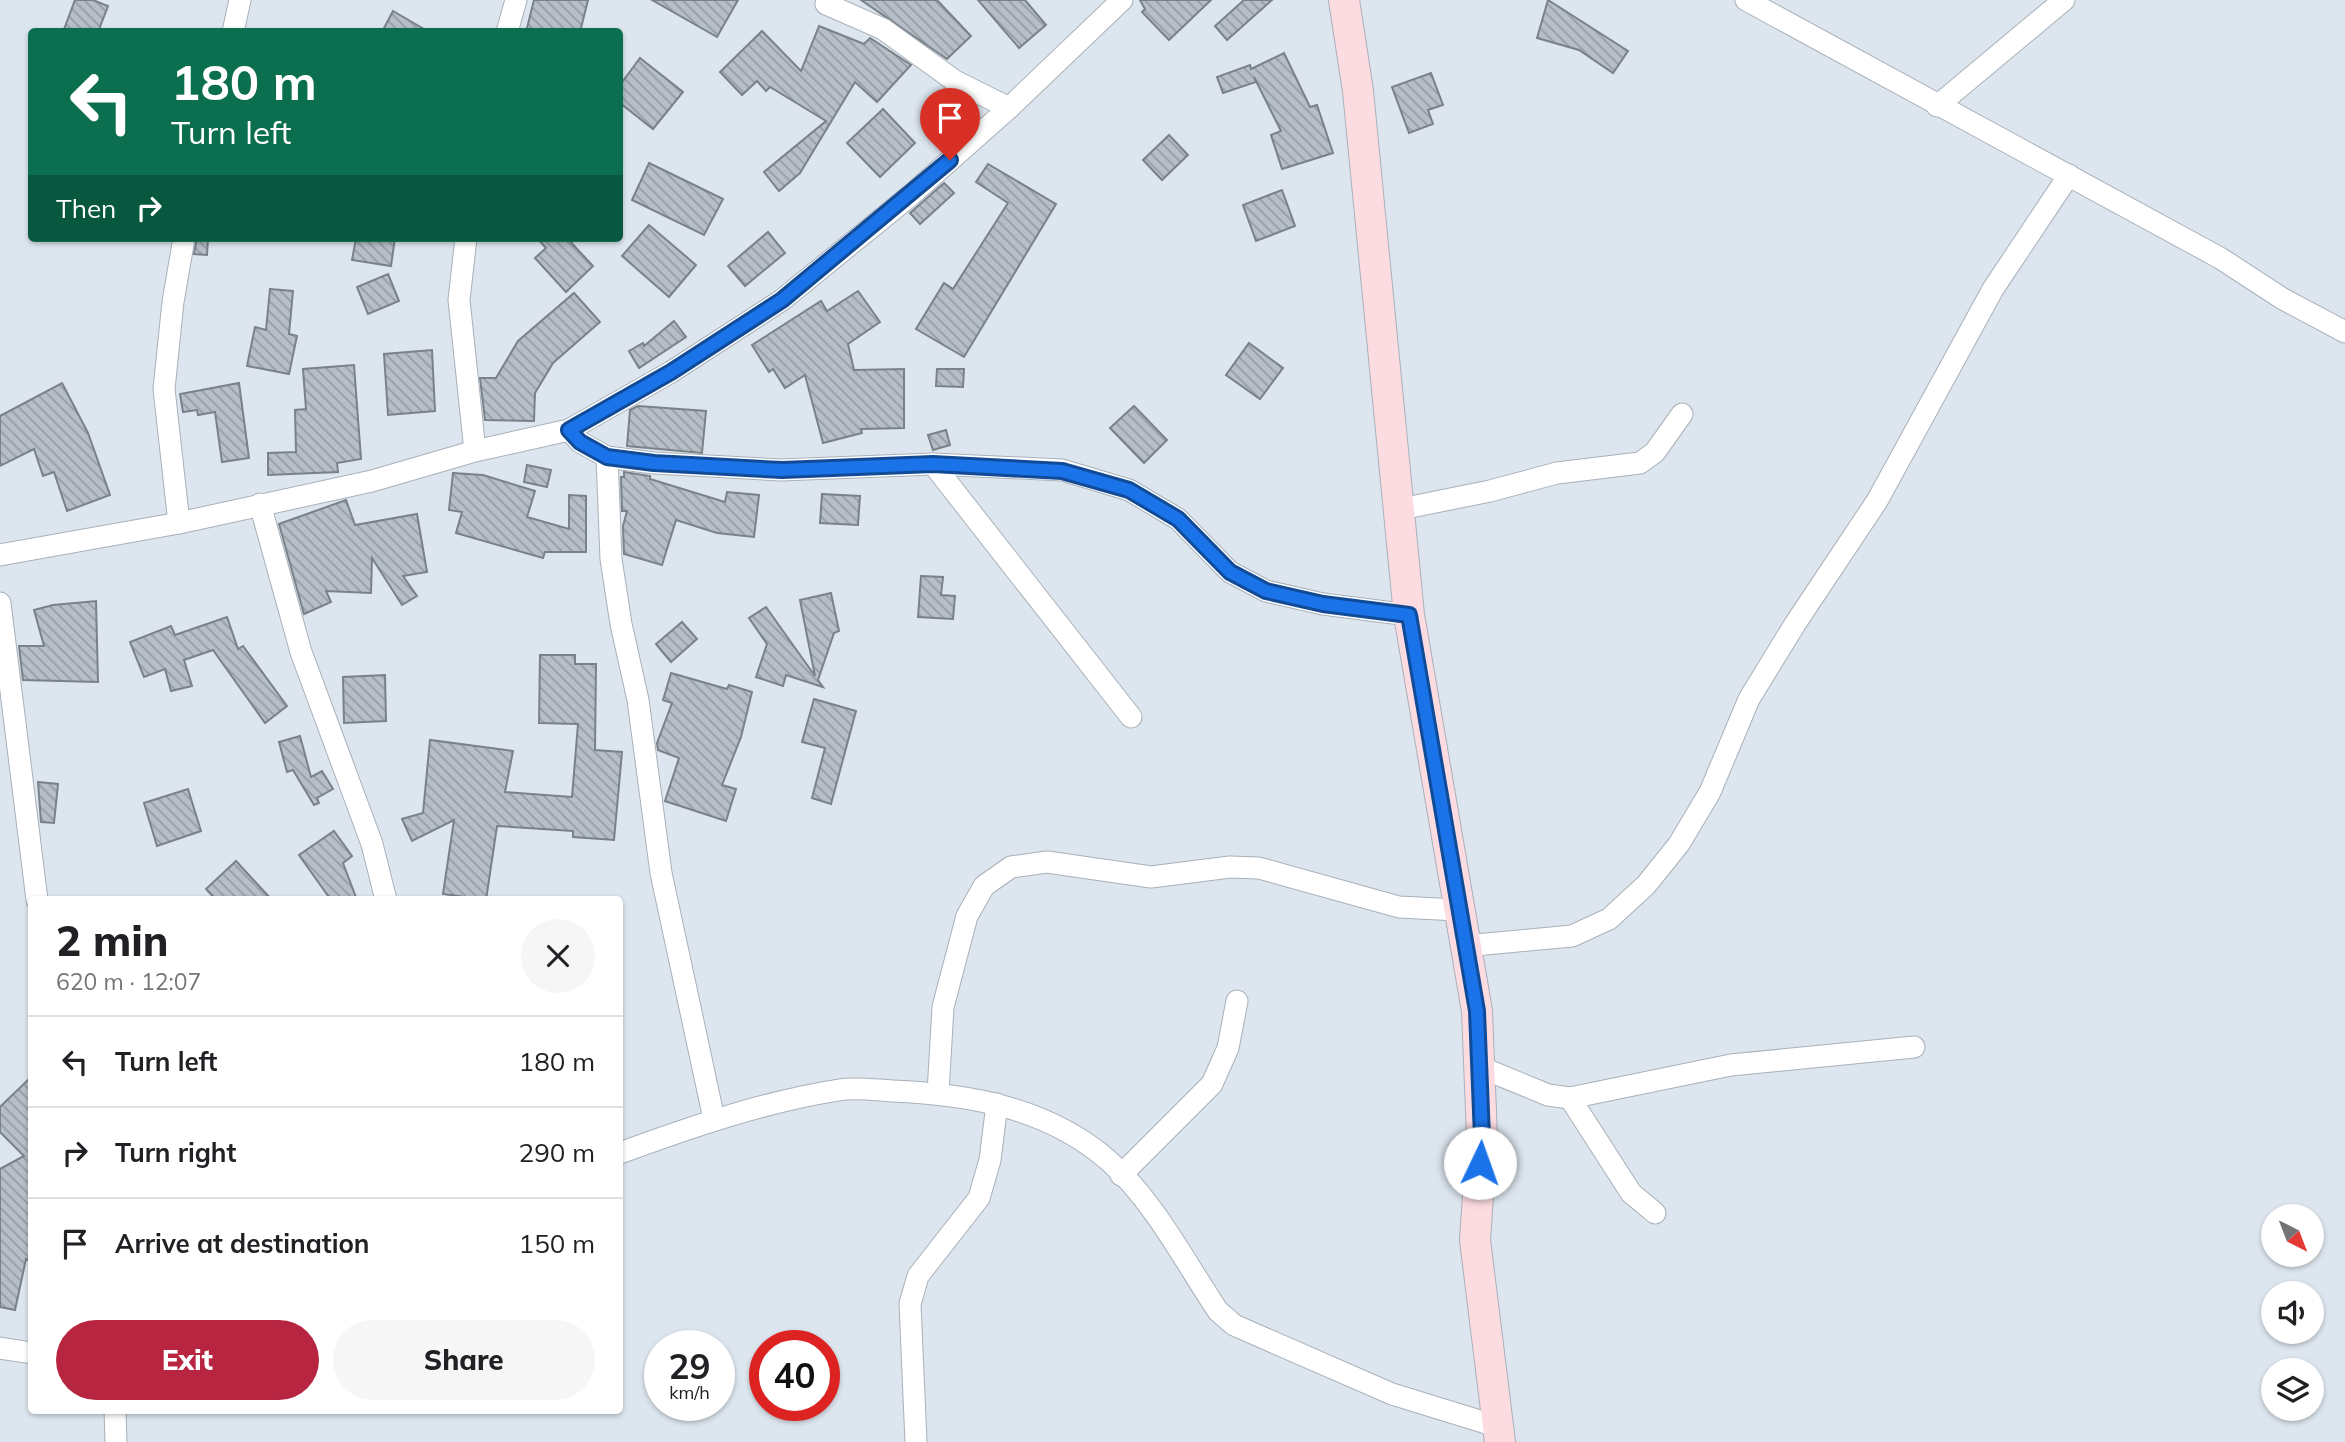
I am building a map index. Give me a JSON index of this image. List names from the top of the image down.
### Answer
{
  "north": "bottom right",
  "page": {
    "turn": ["180 m", "Turn left"],
    "then": "Then",
    "heading": ["2 min", "620 m · 12:07"],
    "list": [
      {
        "name": "Turn left",
        "value": "180 m"
      },
      {
        "name": "Turn right",
        "value": "290 m"
      },
      {
        "name": "Arrive at destination",
        "value": "150 m"
      }
    ],
    "buttons": ["Exit", "Share"],
    "speed": "29 km/h",
    "limit": "40"
  }
}
